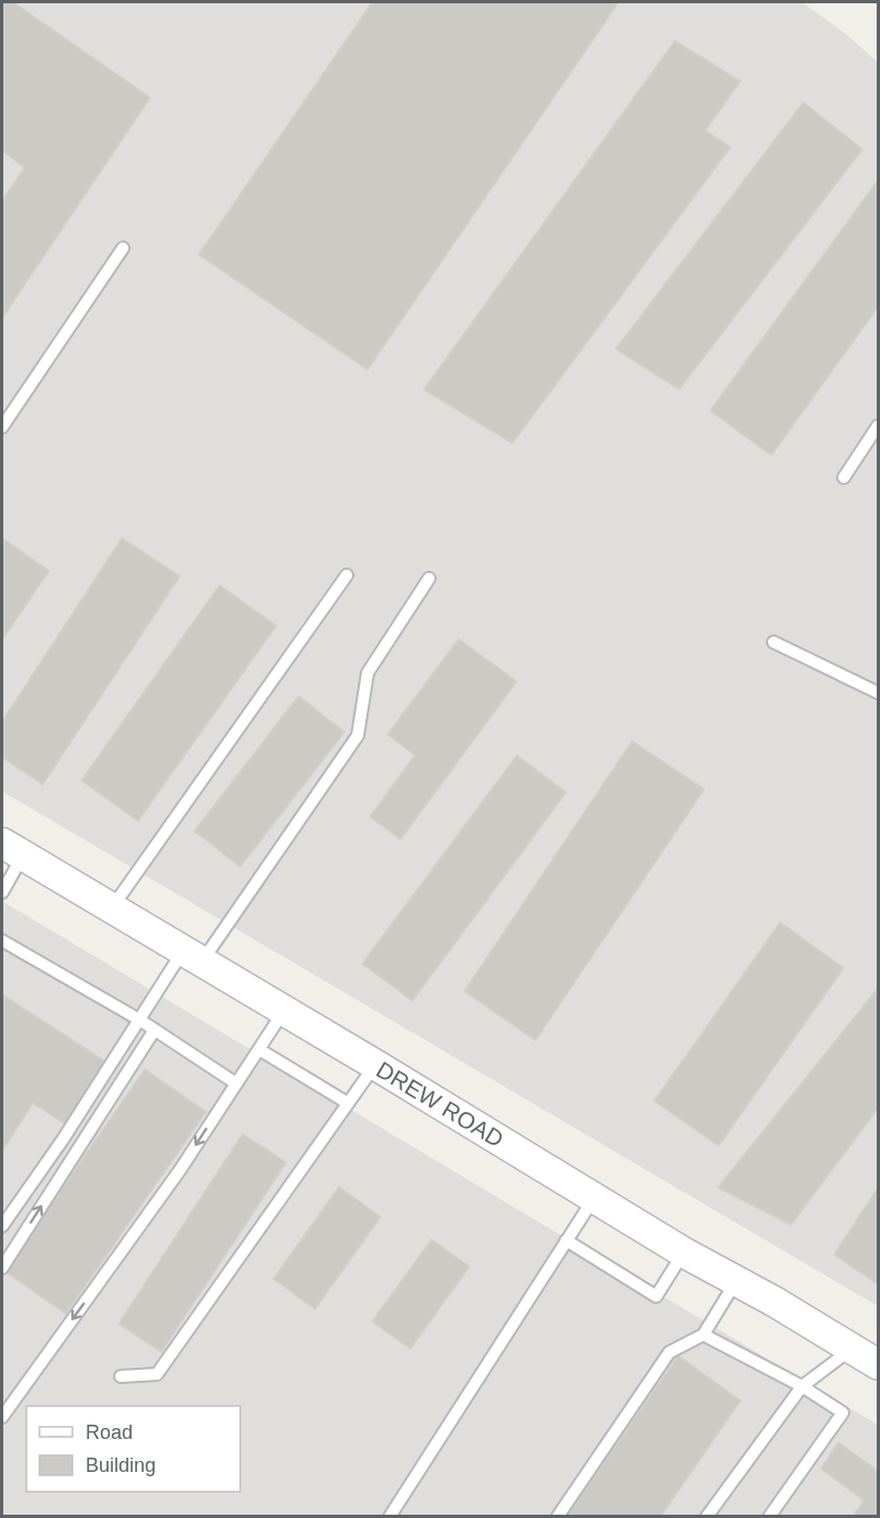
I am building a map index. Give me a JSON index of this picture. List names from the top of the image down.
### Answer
{
  "streets": {
    "street": ["DREW ROAD"]
  },
  "legend": ["Road", "Building"]
}
